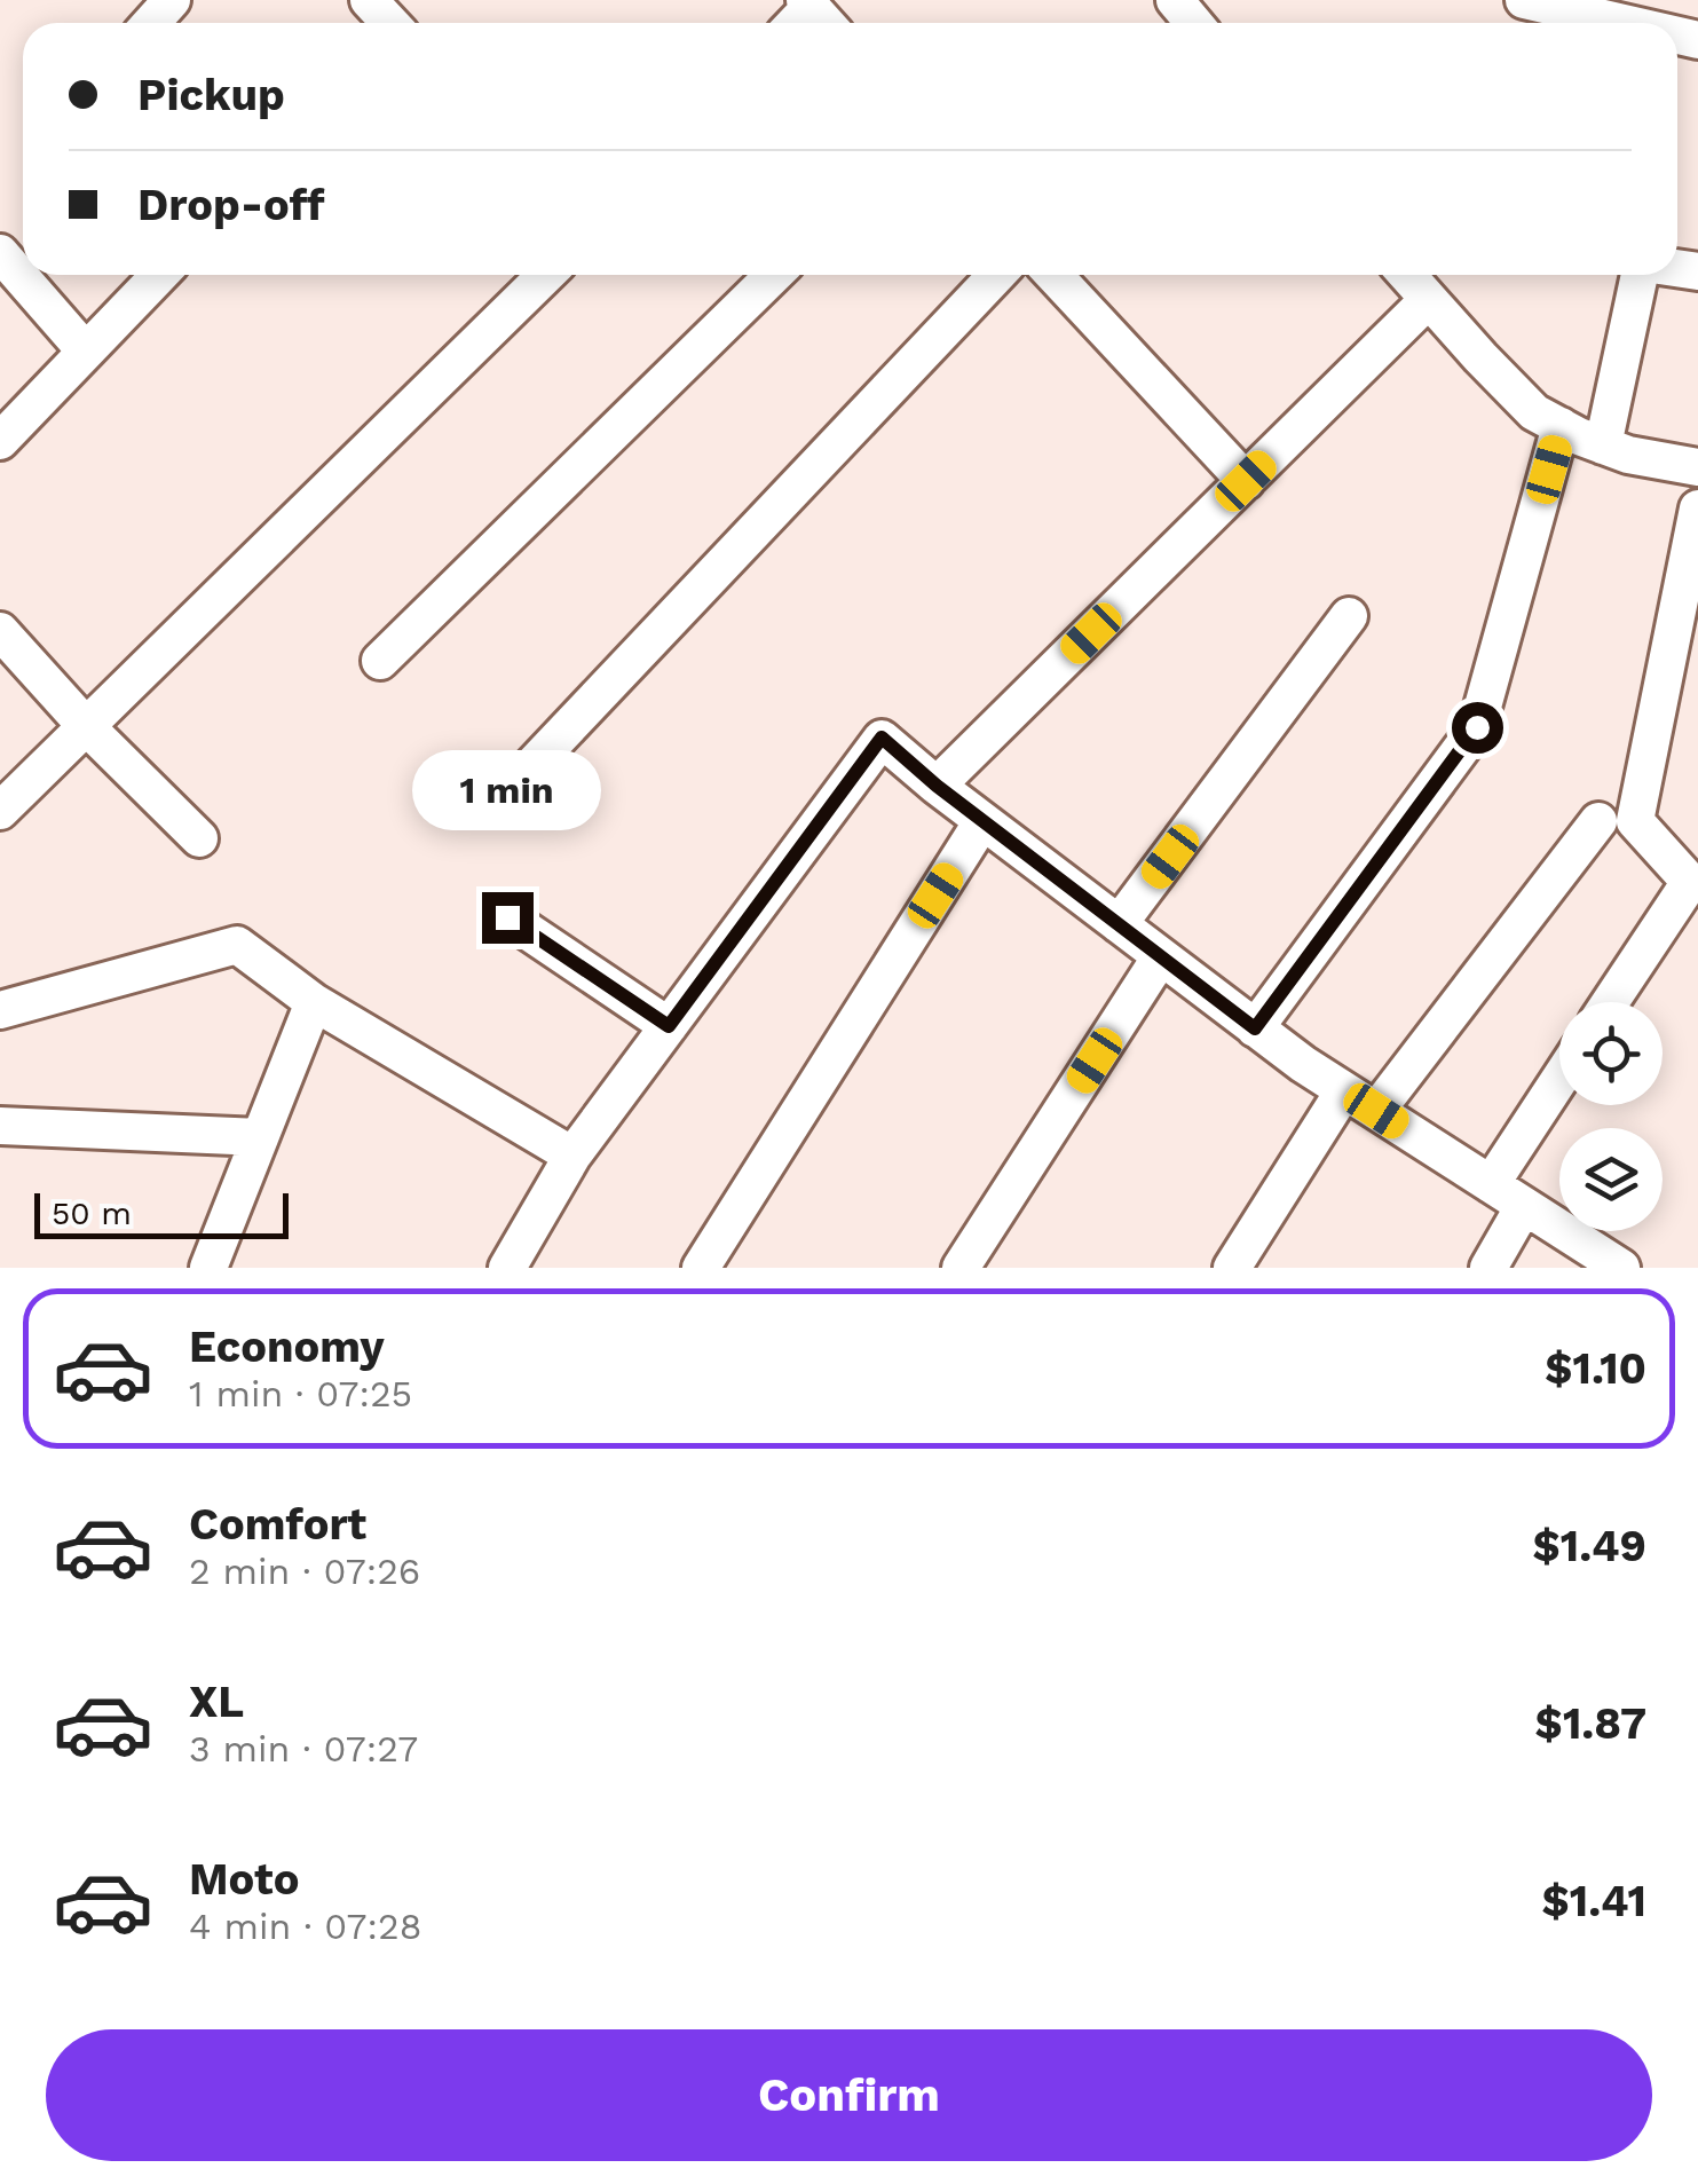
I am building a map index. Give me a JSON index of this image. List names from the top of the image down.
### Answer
{
  "scale_bar": "50 m",
  "page": {
    "banner": ["Pickup", "Drop-off"],
    "bubble": "1 min",
    "scale": "50 m",
    "list": [
      {
        "name": "Economy",
        "note": "1 min · 07:25",
        "value": "$1.10"
      },
      {
        "name": "Comfort",
        "note": "2 min · 07:26",
        "value": "$1.49"
      },
      {
        "name": "XL",
        "note": "3 min · 07:27",
        "value": "$1.87"
      },
      {
        "name": "Moto",
        "note": "4 min · 07:28",
        "value": "$1.41"
      }
    ],
    "buttons": "Confirm"
  }
}
